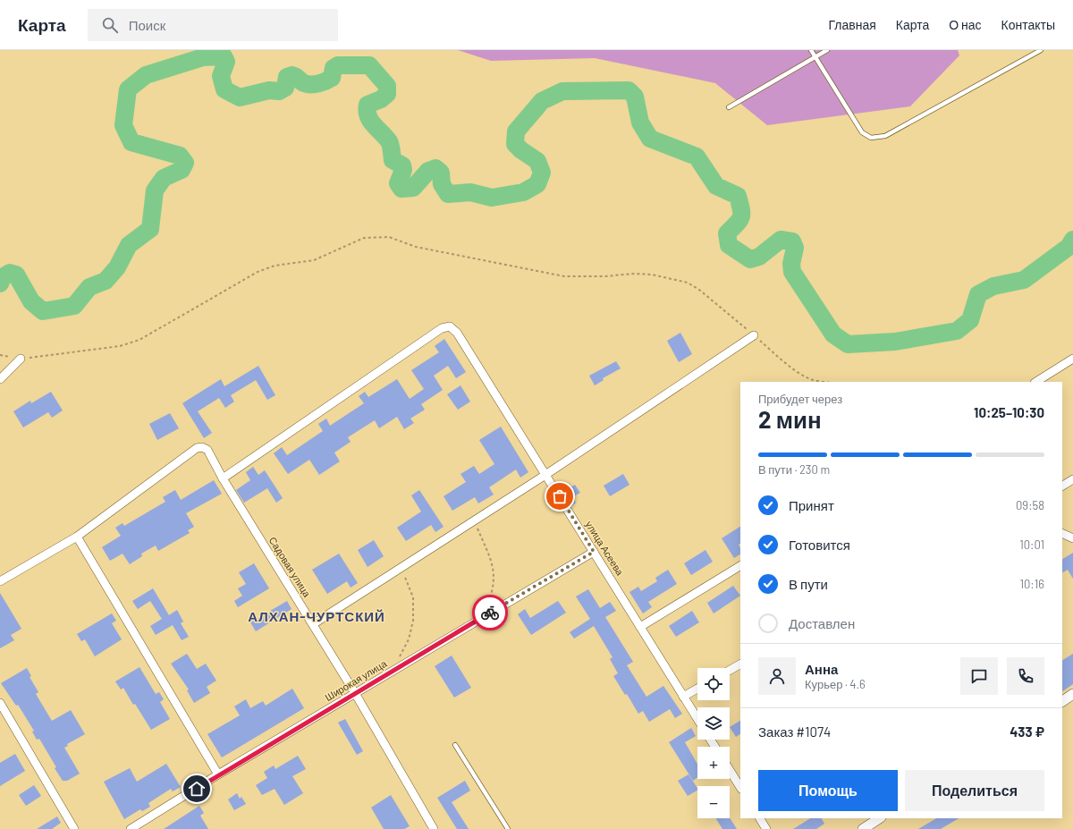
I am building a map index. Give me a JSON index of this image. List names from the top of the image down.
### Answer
{
  "streets": {
    "street": ["улица Асеева", "Садовая улица", "Широкая улица"]
  },
  "crossings": [
    ["улица Асеева", "Садовая улица"],
    ["улица Асеева", "Широкая улица"],
    ["Садовая улица", "Широкая улица"]
  ],
  "districts": ["АЛХАН-ЧУРТСКИЙ"],
  "page": {
    "header": "Карта",
    "search": "Поиск",
    "nav": [
      "Главная",
      "Карта",
      "О нас",
      "Контакты"
    ],
    "heading": ["2 мин", "Прибудет через", "10:25–10:30"],
    "panel": [
      "Анна",
      "Курьер · 4.6",
      "Заказ #1074",
      "433 ₽"
    ],
    "bar": "В пути · 230 m",
    "list": [
      ["Принят", "09:58"],
      ["Готовится", "10:01"],
      ["В пути", "10:16"],
      "Доставлен"
    ],
    "map_buttons": ["+", "−"],
    "buttons": ["Помощь", "Поделиться"]
  }
}
